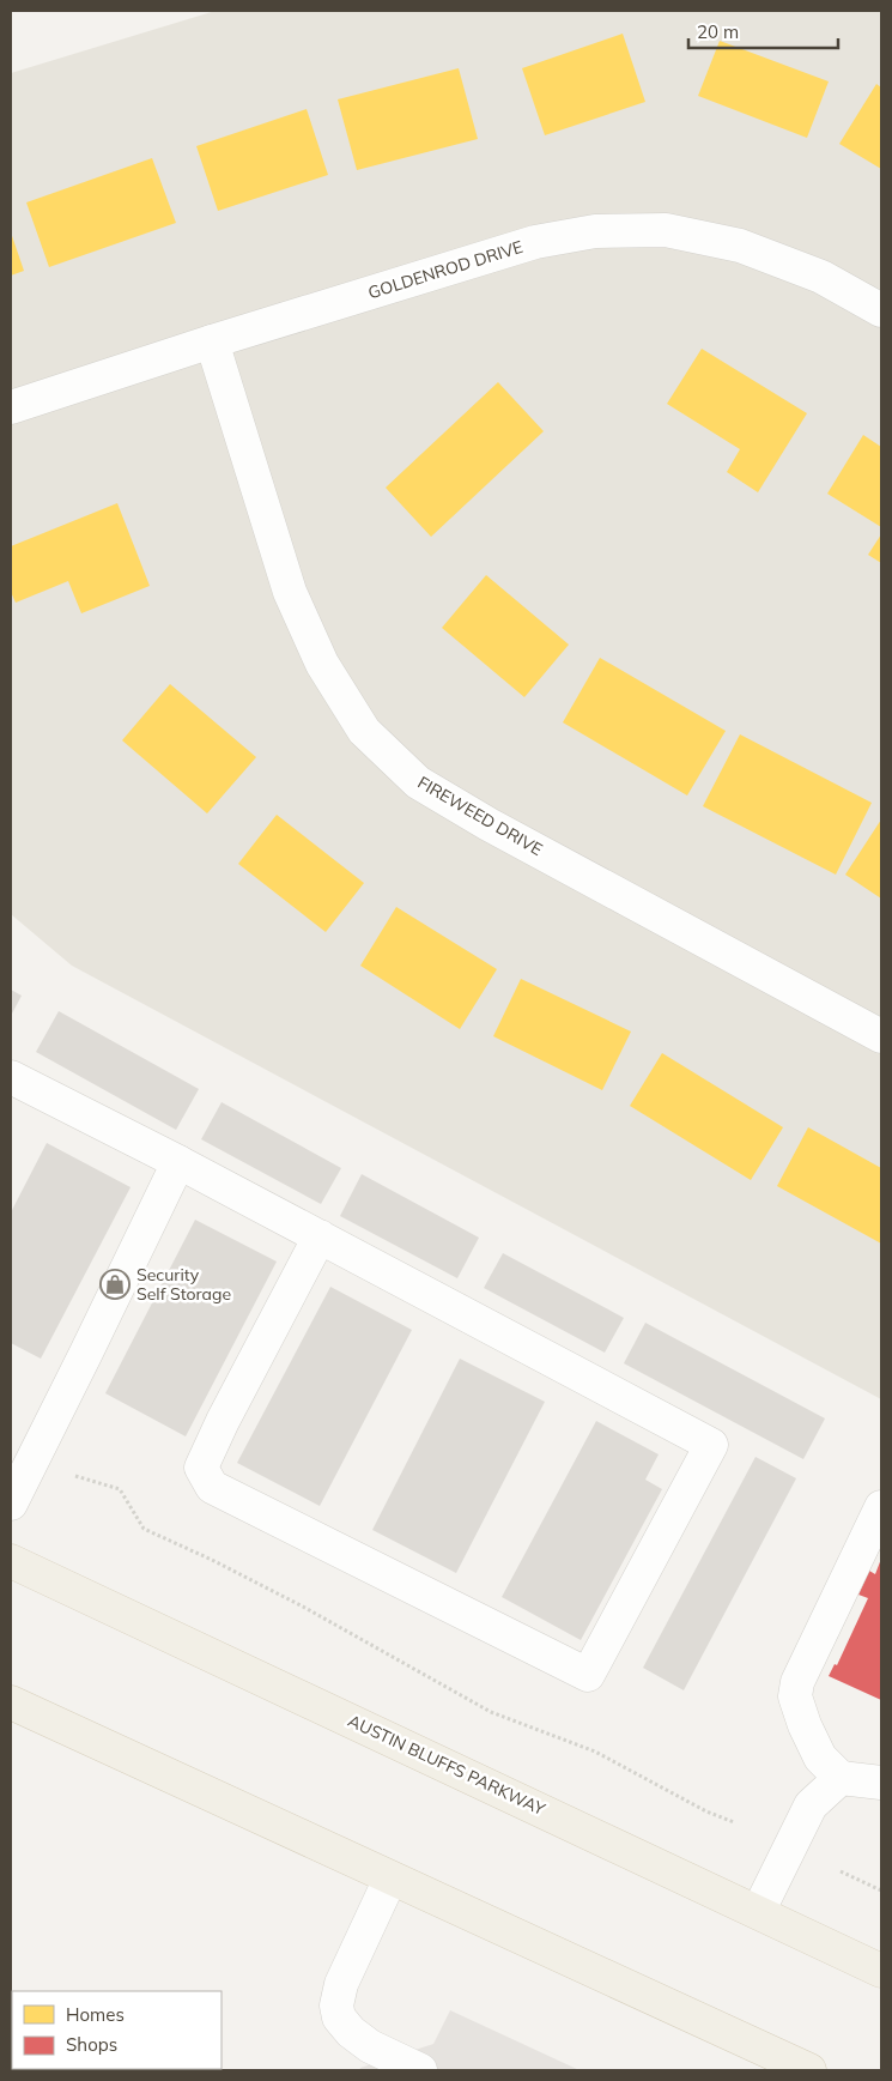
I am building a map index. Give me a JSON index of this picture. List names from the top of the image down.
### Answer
{
  "streets": {
    "main road": ["AUSTIN BLUFFS PARKWAY"],
    "street": ["GOLDENROD DRIVE", "FIREWEED DRIVE"]
  },
  "crossings": [
    ["GOLDENROD DRIVE", "FIREWEED DRIVE"]
  ],
  "places": {
    "shop": ["Security Self Storage"]
  },
  "legend": ["Homes", "Shops"],
  "scale_bar": "20 m"
}
